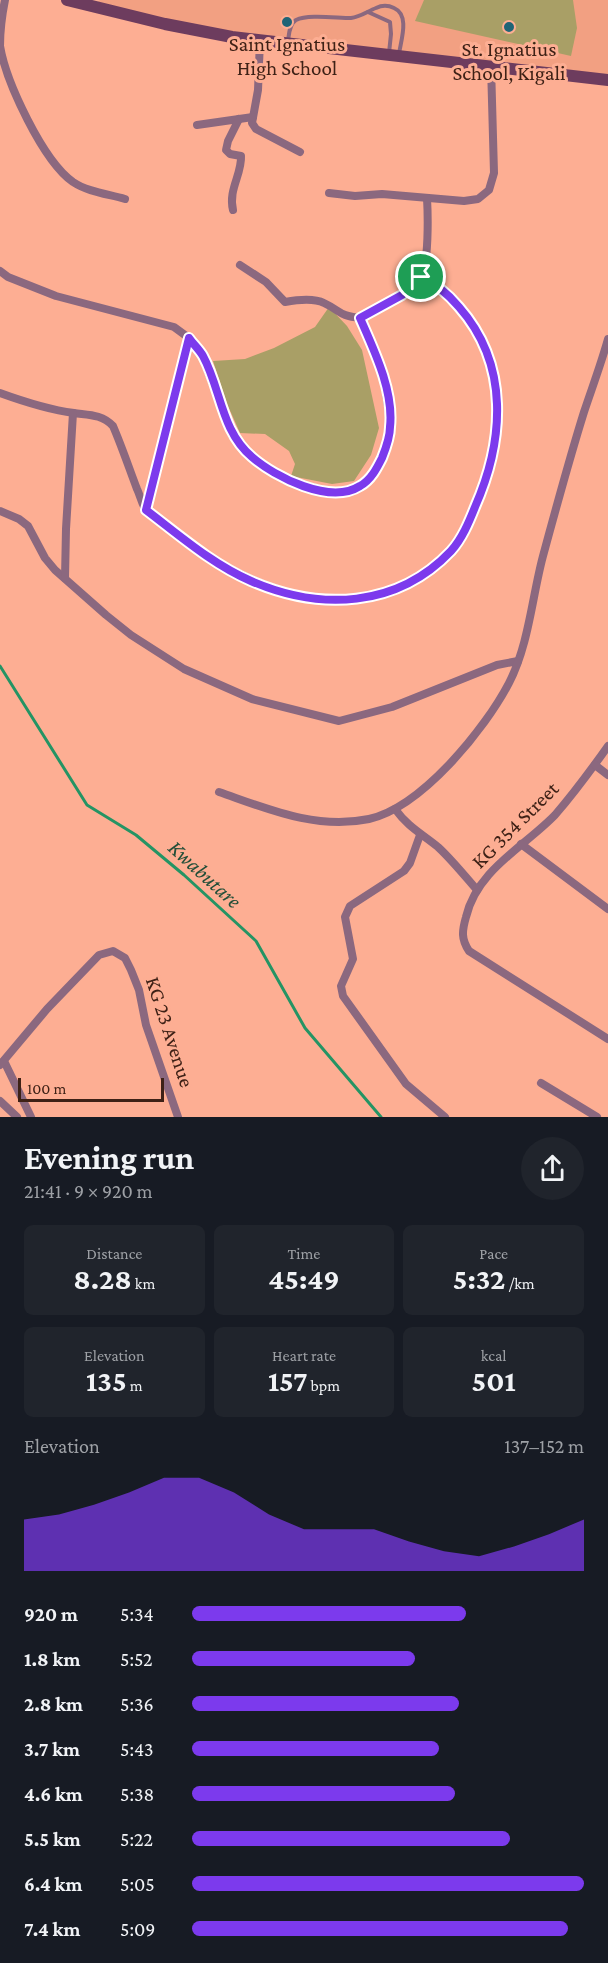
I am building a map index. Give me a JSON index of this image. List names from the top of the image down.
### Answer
{
  "streets": {
    "street": ["KG 354 Street", "KG 23 Avenue"]
  },
  "water": ["Kwabutare"],
  "places": ["Saint Ignatius High School", "St. Ignatius School, Kigali"],
  "scale_bar": "100 m",
  "page": {
    "scale": "100 m",
    "heading": ["Evening run", "21:41 · 9 × 920 m"],
    "stats": [
      ["Distance", "8.28 km"],
      ["Time", "45:49"],
      ["Pace", "5:32 /km"],
      ["Elevation", "135 m"],
      ["Heart rate", "157 bpm"],
      ["kcal", "501"]
    ],
    "chart": ["Elevation", "137–152 m"],
    "list": [
      {
        "name": "920 m",
        "note": "5:34"
      },
      {
        "name": "1.8 km",
        "note": "5:52"
      },
      {
        "name": "2.8 km",
        "note": "5:36"
      },
      {
        "name": "3.7 km",
        "note": "5:43"
      },
      {
        "name": "4.6 km",
        "note": "5:38"
      },
      {
        "name": "5.5 km",
        "note": "5:22"
      },
      {
        "name": "6.4 km",
        "note": "5:05"
      },
      {
        "name": "7.4 km",
        "note": "5:09"
      }
    ]
  }
}
